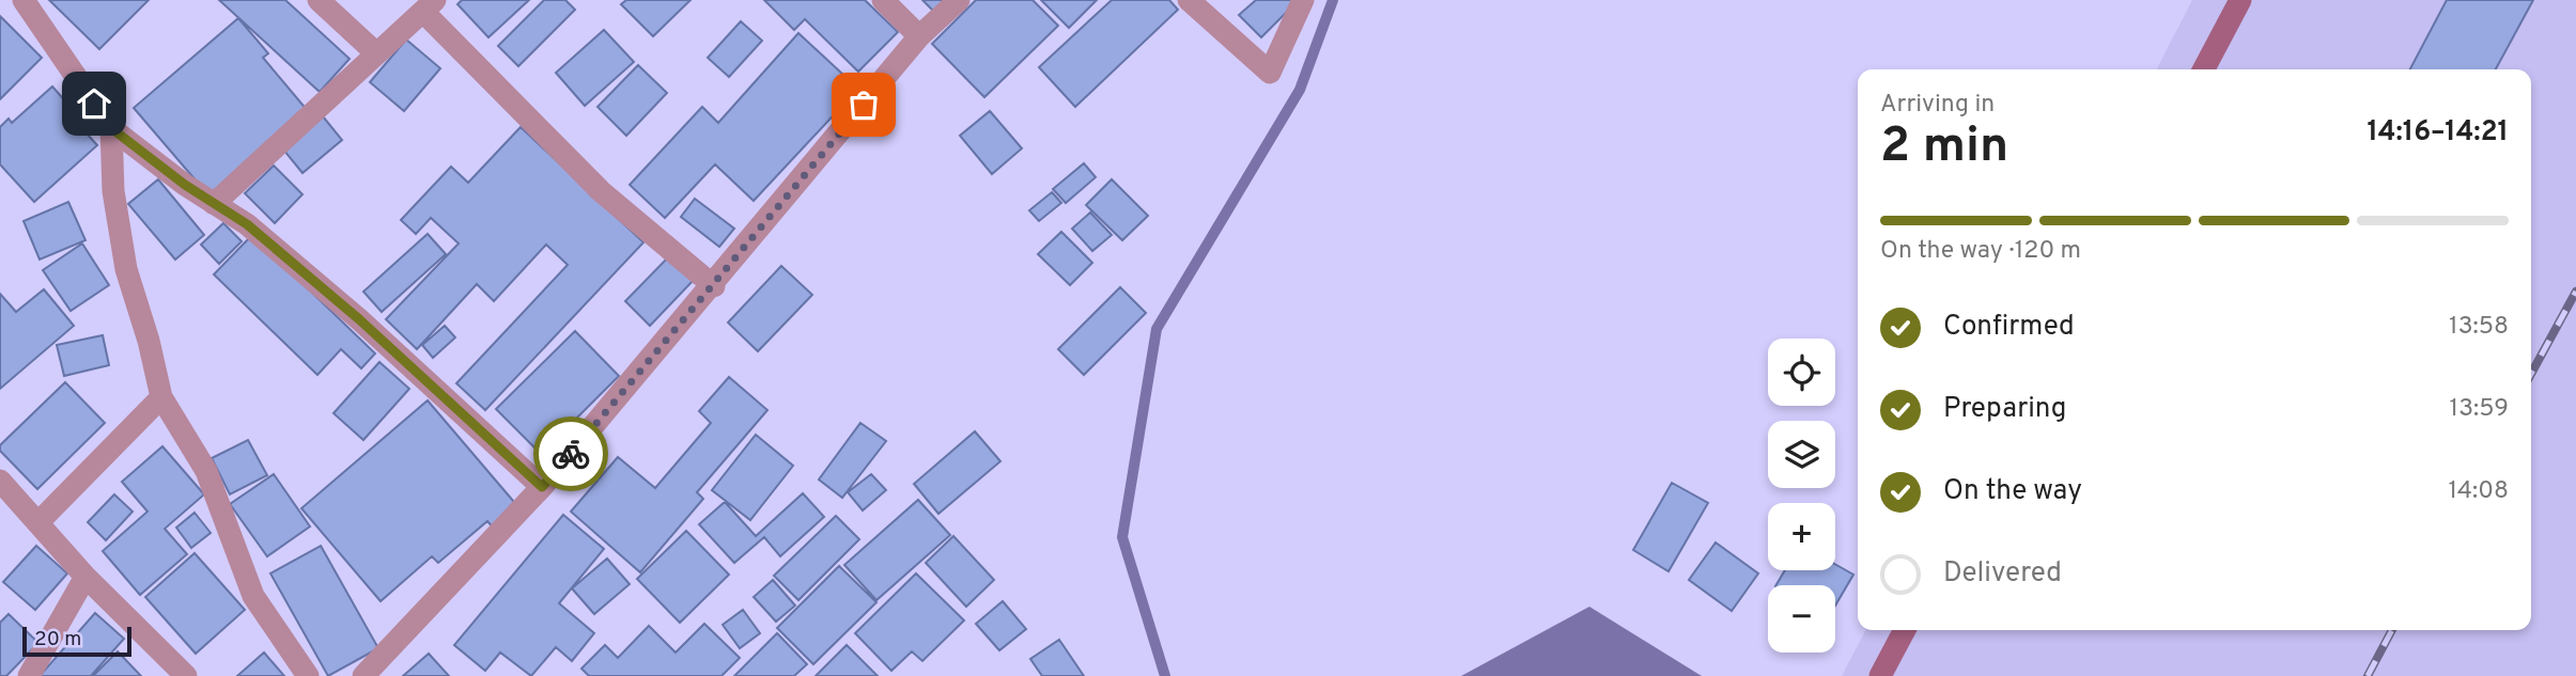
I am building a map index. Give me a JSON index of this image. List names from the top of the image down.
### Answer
{
  "scale_bar": "20 m",
  "page": {
    "heading": ["2 min", "Arriving in", "14:16–14:21"],
    "bar": "On the way · 120 m",
    "list": [
      ["Confirmed", "13:58"],
      ["Preparing", "13:59"],
      ["On the way", "14:08"],
      "Delivered"
    ],
    "map_buttons": ["+", "−"],
    "scale": "20 m"
  }
}
